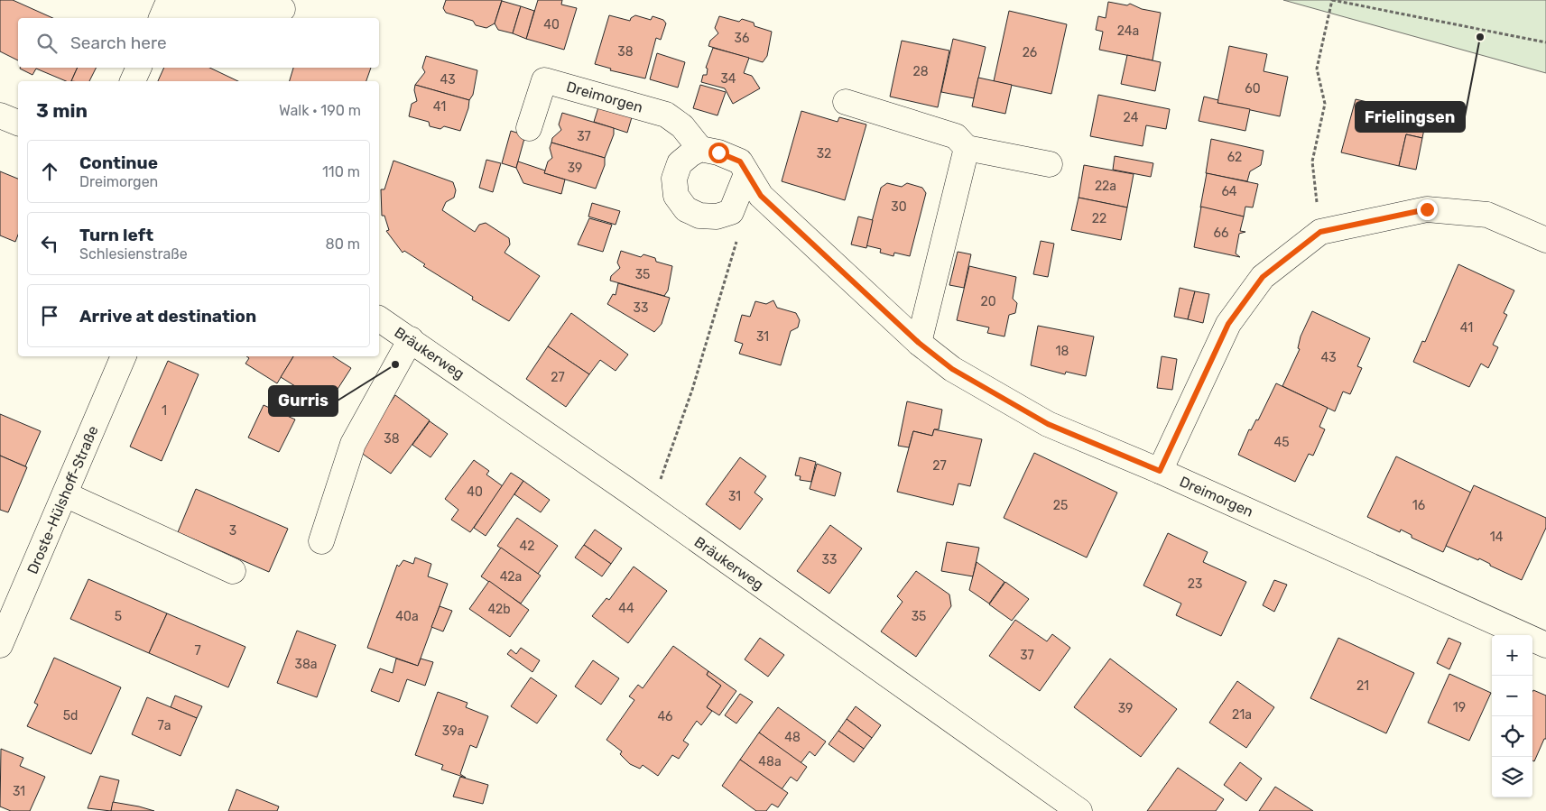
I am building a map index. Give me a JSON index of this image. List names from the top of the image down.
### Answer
{
  "streets": {
    "street": ["Dreimorgen", "Bräukerweg", "Droste-Hülshoff-Straße"]
  },
  "places": ["Frielingsen", "Gurris"],
  "house_numbers": [
    "40",
    "24a",
    "36",
    "38",
    "26",
    "28",
    "34",
    "43",
    "60",
    "41",
    "24",
    "37",
    "32",
    "62",
    "39",
    "22a",
    "64",
    "30",
    "22",
    "66",
    "35",
    "20",
    "33",
    "41",
    "31",
    "18",
    "43",
    "27",
    "1",
    "38",
    "45",
    "27",
    "40",
    "31",
    "25",
    "16",
    "3",
    "14",
    "42",
    "33",
    "42a",
    "23",
    "44",
    "42b",
    "5",
    "40a",
    "35",
    "7",
    "37",
    "38a",
    "21",
    "19",
    "39",
    "21a",
    "5d",
    "46",
    "7a",
    "39a",
    "48",
    "48a",
    "31"
  ],
  "page": {
    "search": "Search here",
    "heading": ["3 min", "Walk · 190 m"],
    "list": [
      ["Continue", "Dreimorgen", "110 m"],
      ["Turn left", "Schlesienstraße", "80 m"],
      "Arrive at destination"
    ],
    "map_buttons": ["+", "−"]
  }
}
